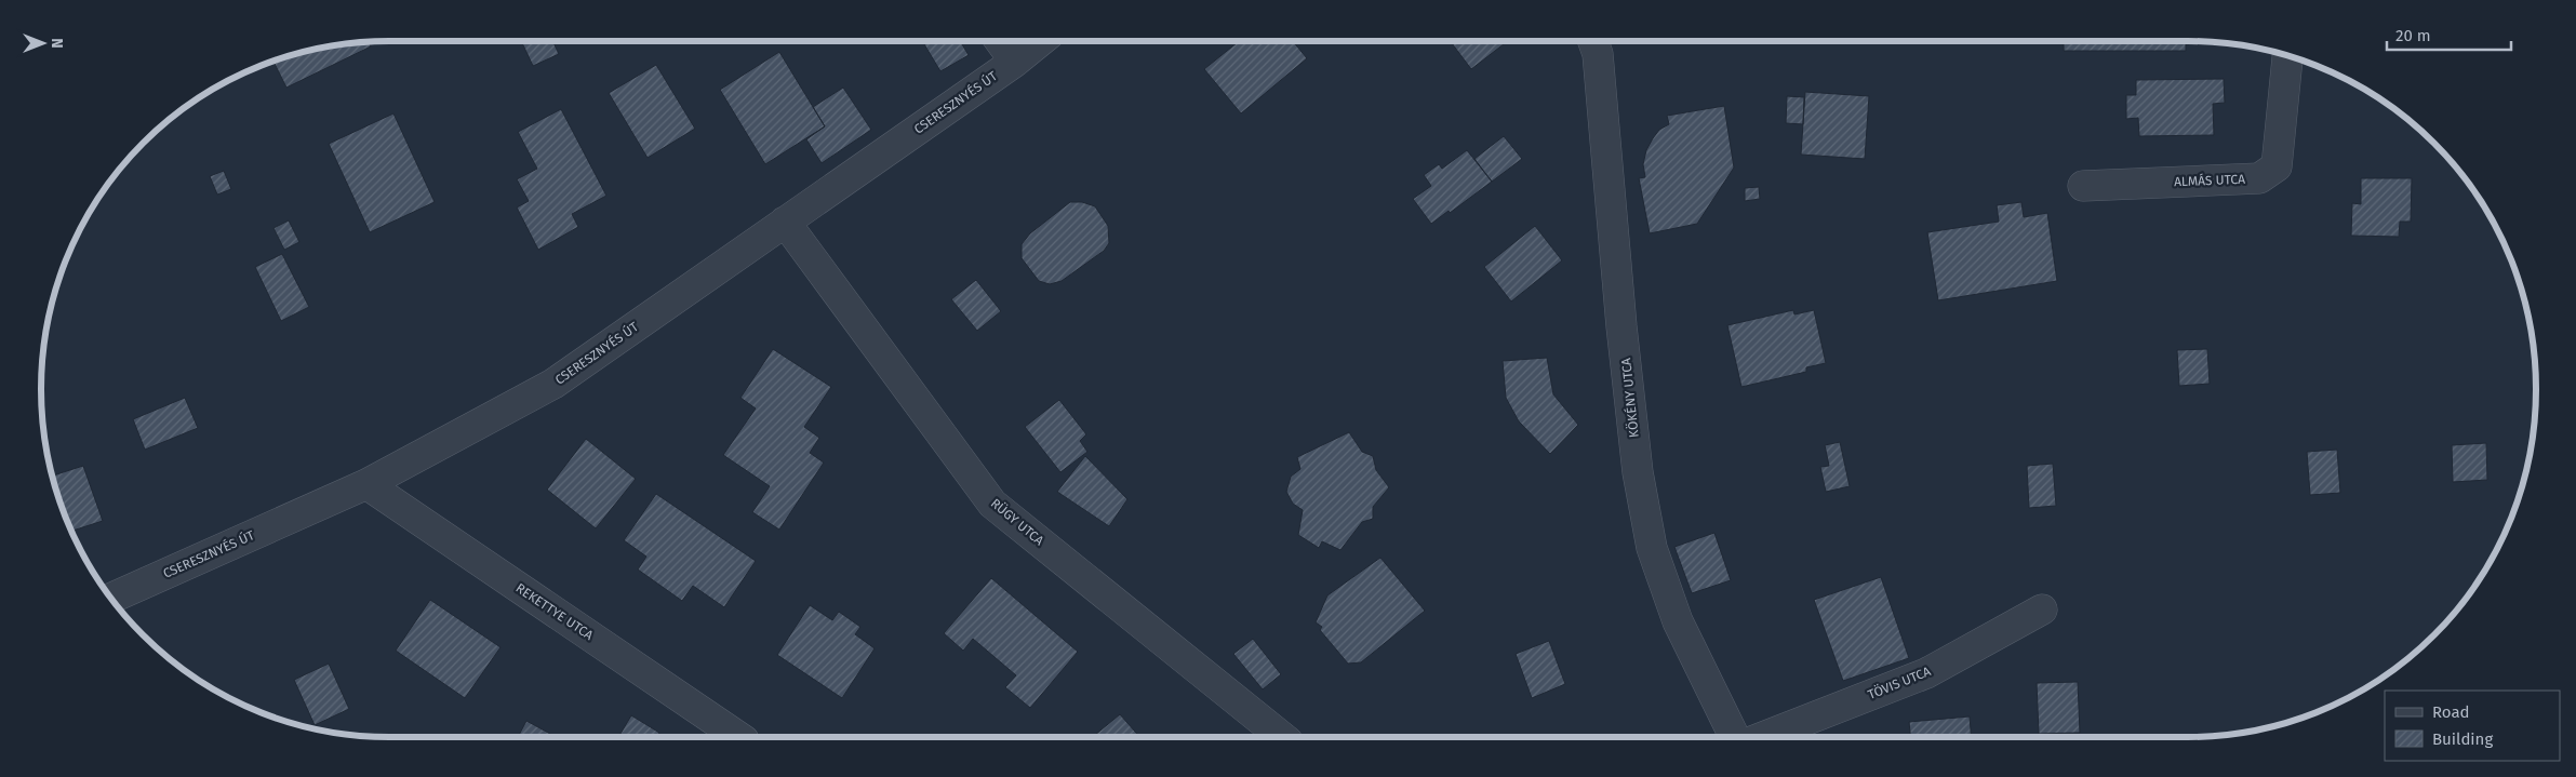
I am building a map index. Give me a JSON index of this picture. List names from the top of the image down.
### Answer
{
  "streets": {
    "street": [
      "CSERESZNYÉS ÚT",
      "ALMÁS UTCA",
      "KÖKÉNY UTCA",
      "RÜGY UTCA",
      "REKETTYE UTCA",
      "TÖVIS UTCA"
    ]
  },
  "crossings": [
    ["CSERESZNYÉS ÚT", "RÜGY UTCA"],
    ["CSERESZNYÉS ÚT", "REKETTYE UTCA"]
  ],
  "legend": ["Road", "Building"],
  "scale_bar": "20 m",
  "north": "right"
}
